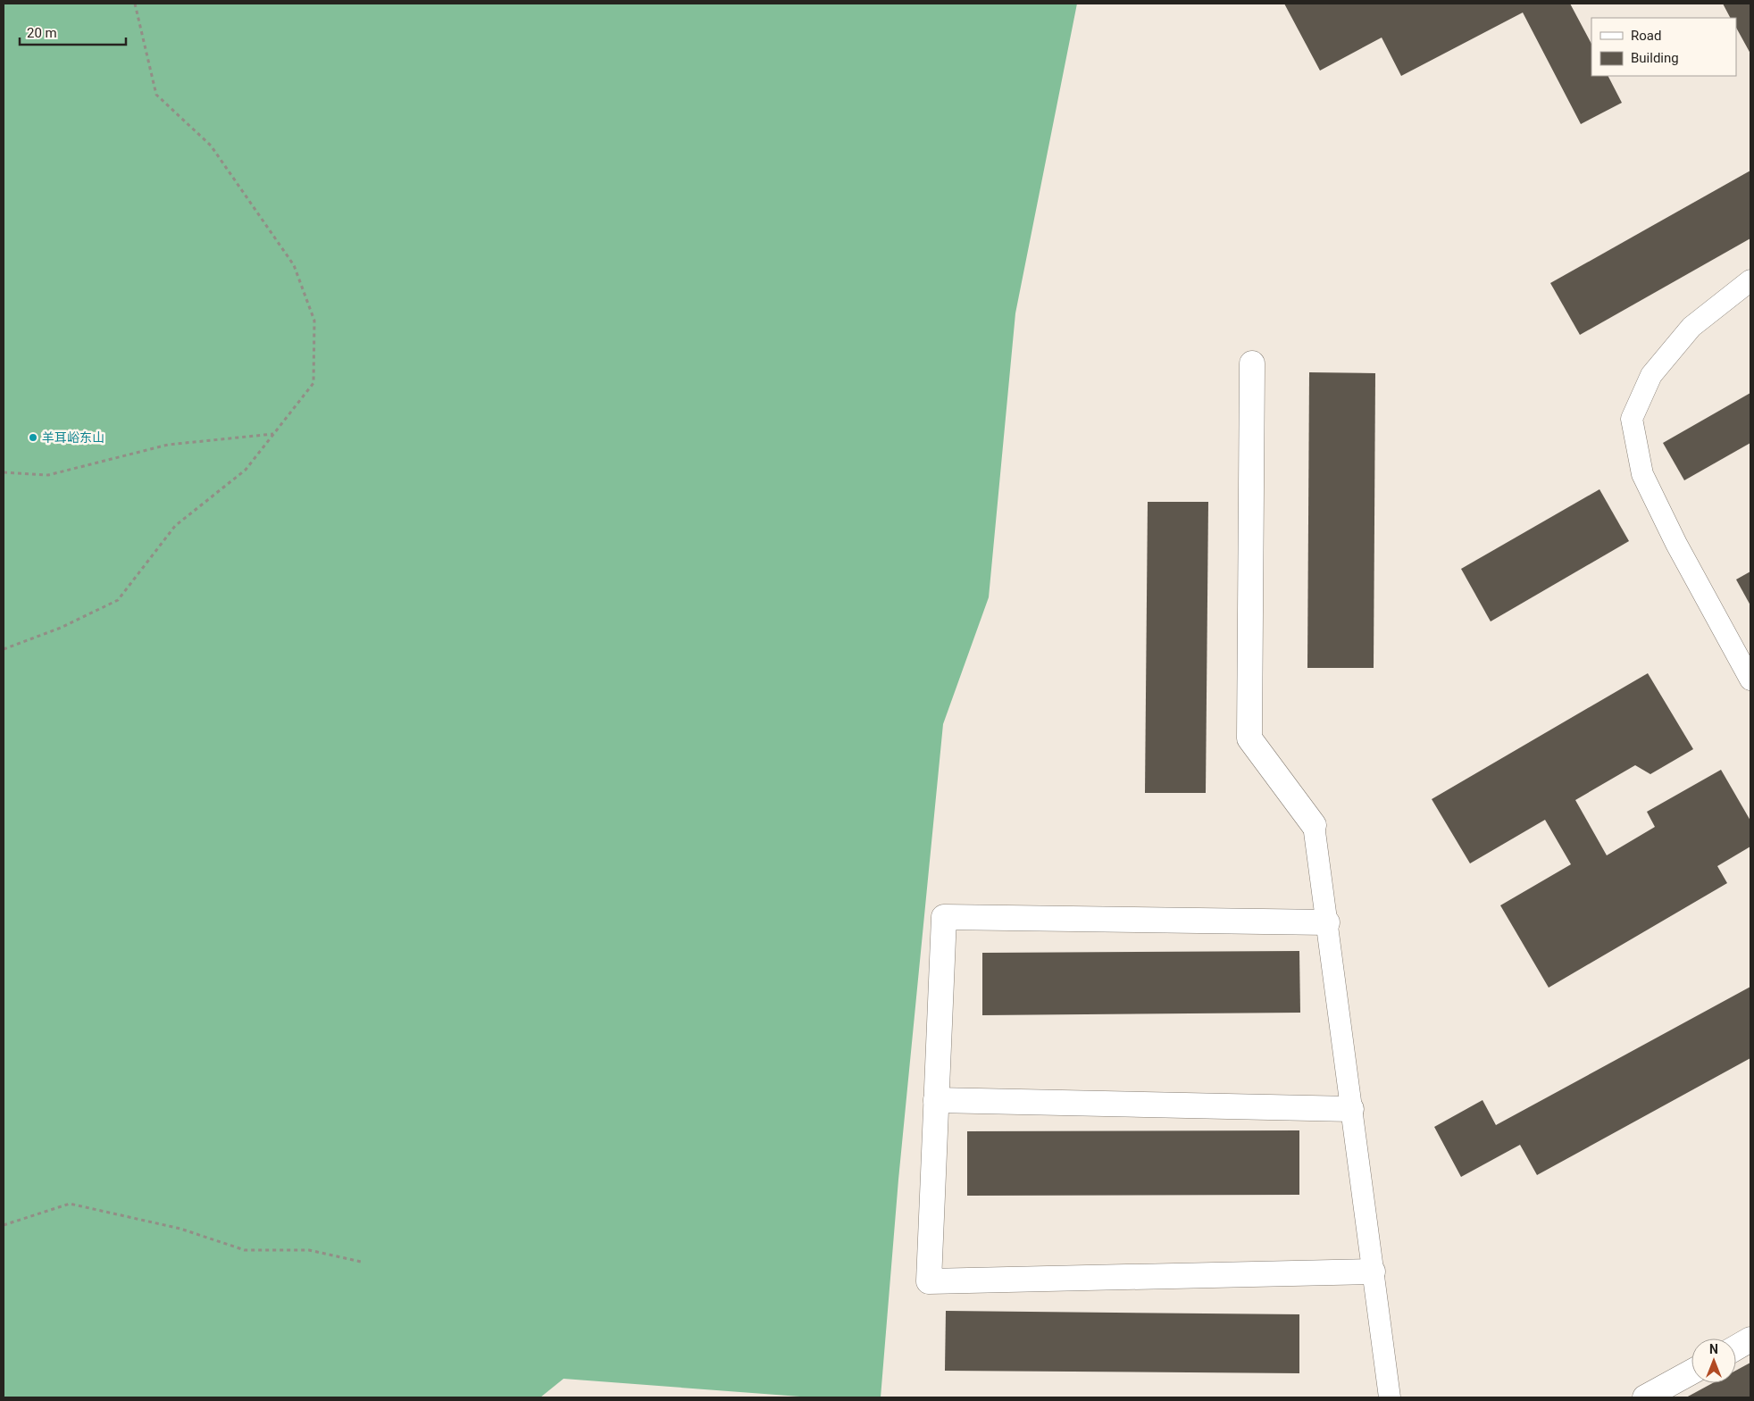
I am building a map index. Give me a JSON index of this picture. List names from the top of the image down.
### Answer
{
  "places": ["羊耳峪东山"],
  "legend": ["Road", "Building"],
  "scale_bar": "20 m",
  "north": "top"
}
